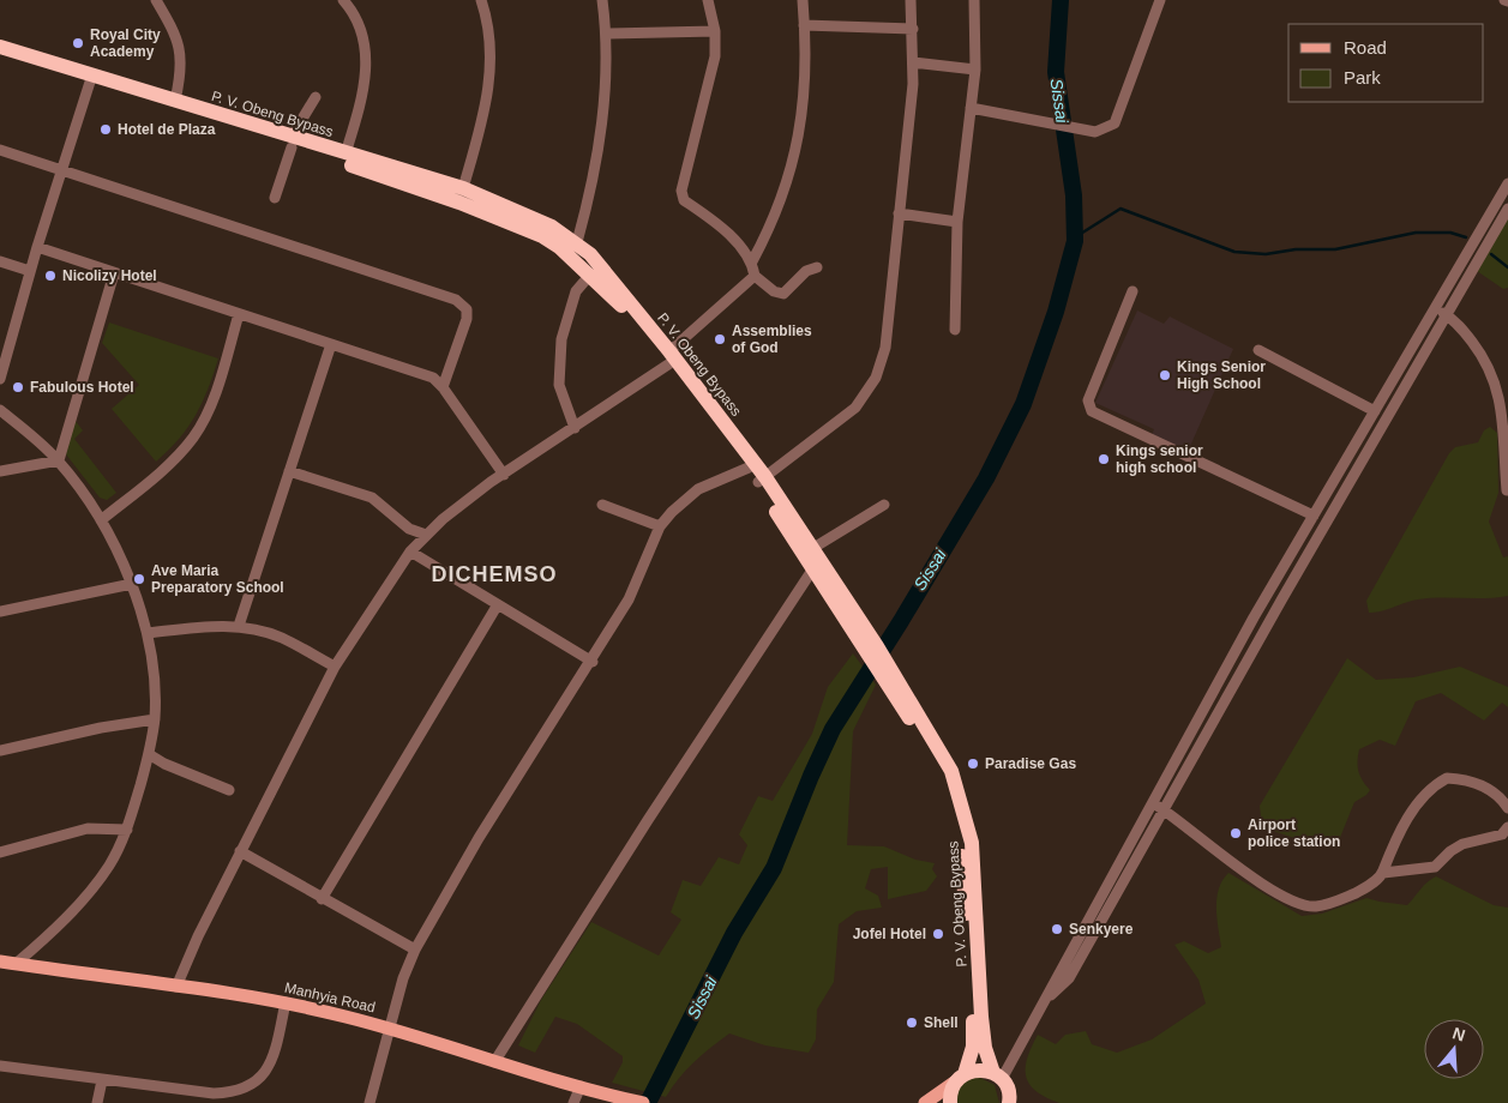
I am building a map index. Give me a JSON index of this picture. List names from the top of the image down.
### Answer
{
  "streets": {
    "highway": ["P. V. Obeng Bypass"],
    "main road": ["Manhyia Road"]
  },
  "districts": ["DICHEMSO"],
  "water": ["Sissai"],
  "places": [
    "Royal City Academy",
    "Hotel de Plaza",
    "Nicolizy Hotel",
    "Assemblies of God",
    "Kings Senior High School",
    "Fabulous Hotel",
    "Kings senior high school",
    "Ave Maria Preparatory School",
    "Paradise Gas",
    "Airport police station",
    "Senkyere",
    "Jofel Hotel",
    "Shell"
  ],
  "legend": ["Road", "Park"],
  "north": "top"
}
